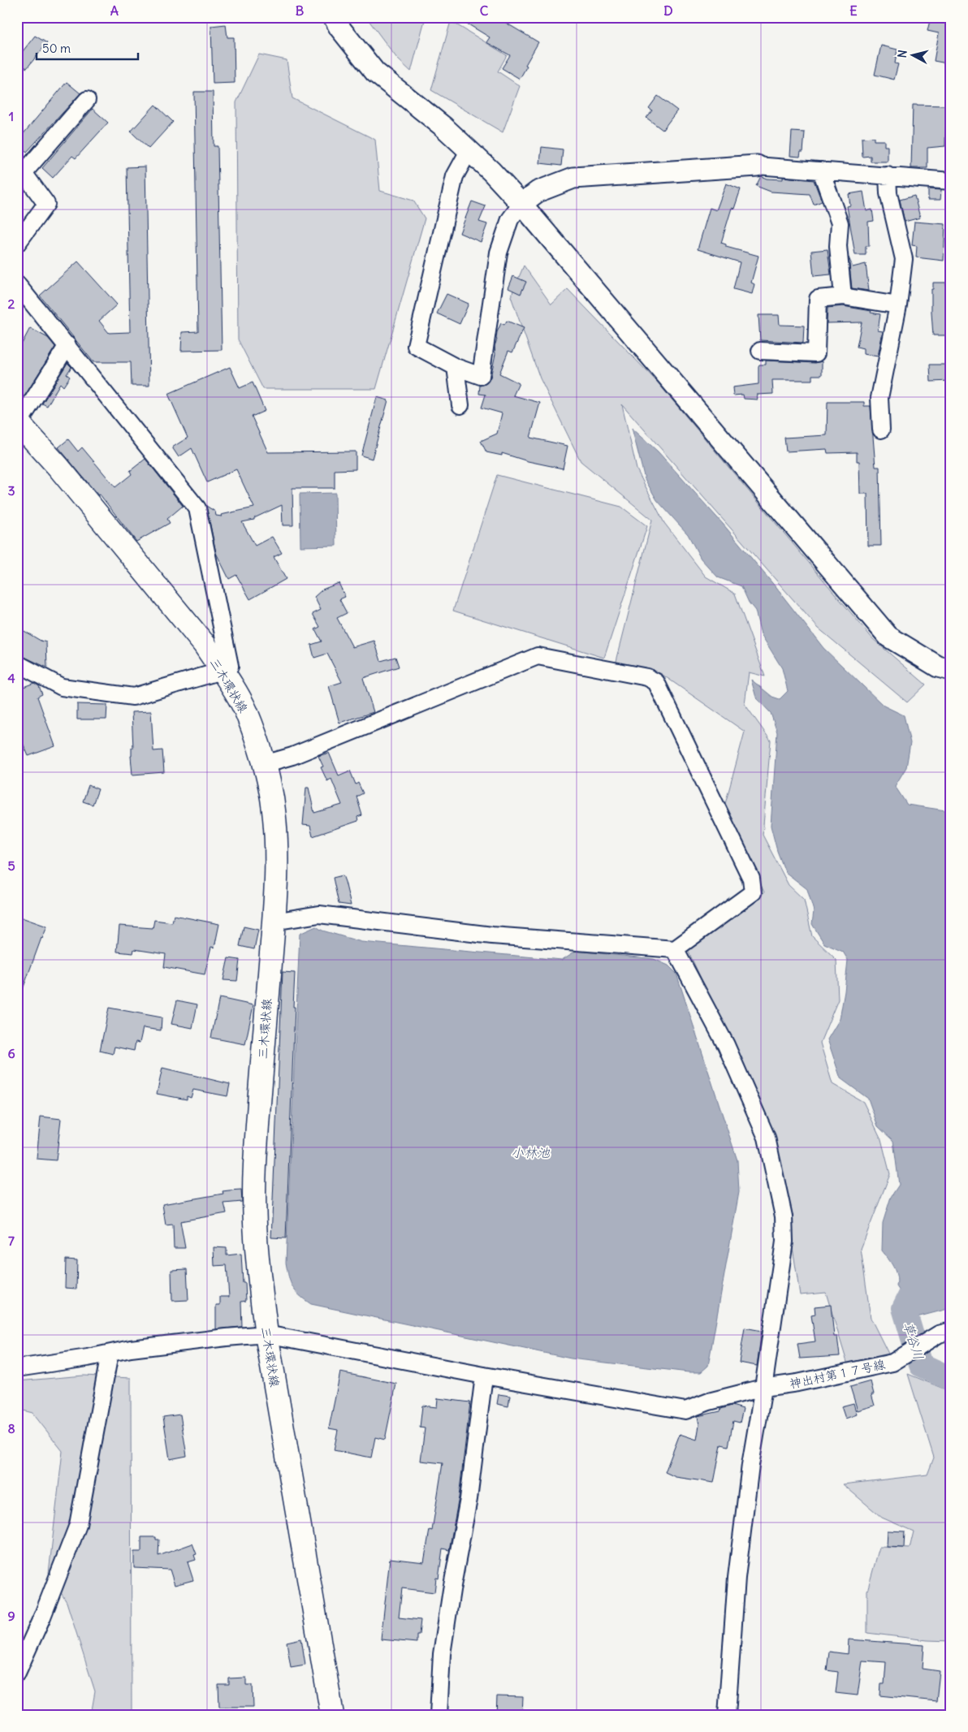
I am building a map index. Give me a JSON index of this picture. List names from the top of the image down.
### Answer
{
  "streets": {
    "main road": ["三木環状線"],
    "street": ["神出村第１７号線"]
  },
  "crossings": [
    ["三木環状線", "神出村第１７号線"]
  ],
  "water": ["小林池", "草谷川"],
  "scale_bar": "50 m",
  "north": "left",
  "grid": {
    "columns": [
      "A",
      "B",
      "C",
      "D",
      "E"
    ],
    "rows": [
      "1",
      "2",
      "3",
      "4",
      "5",
      "6",
      "7",
      "8",
      "9"
    ]
  }
}
